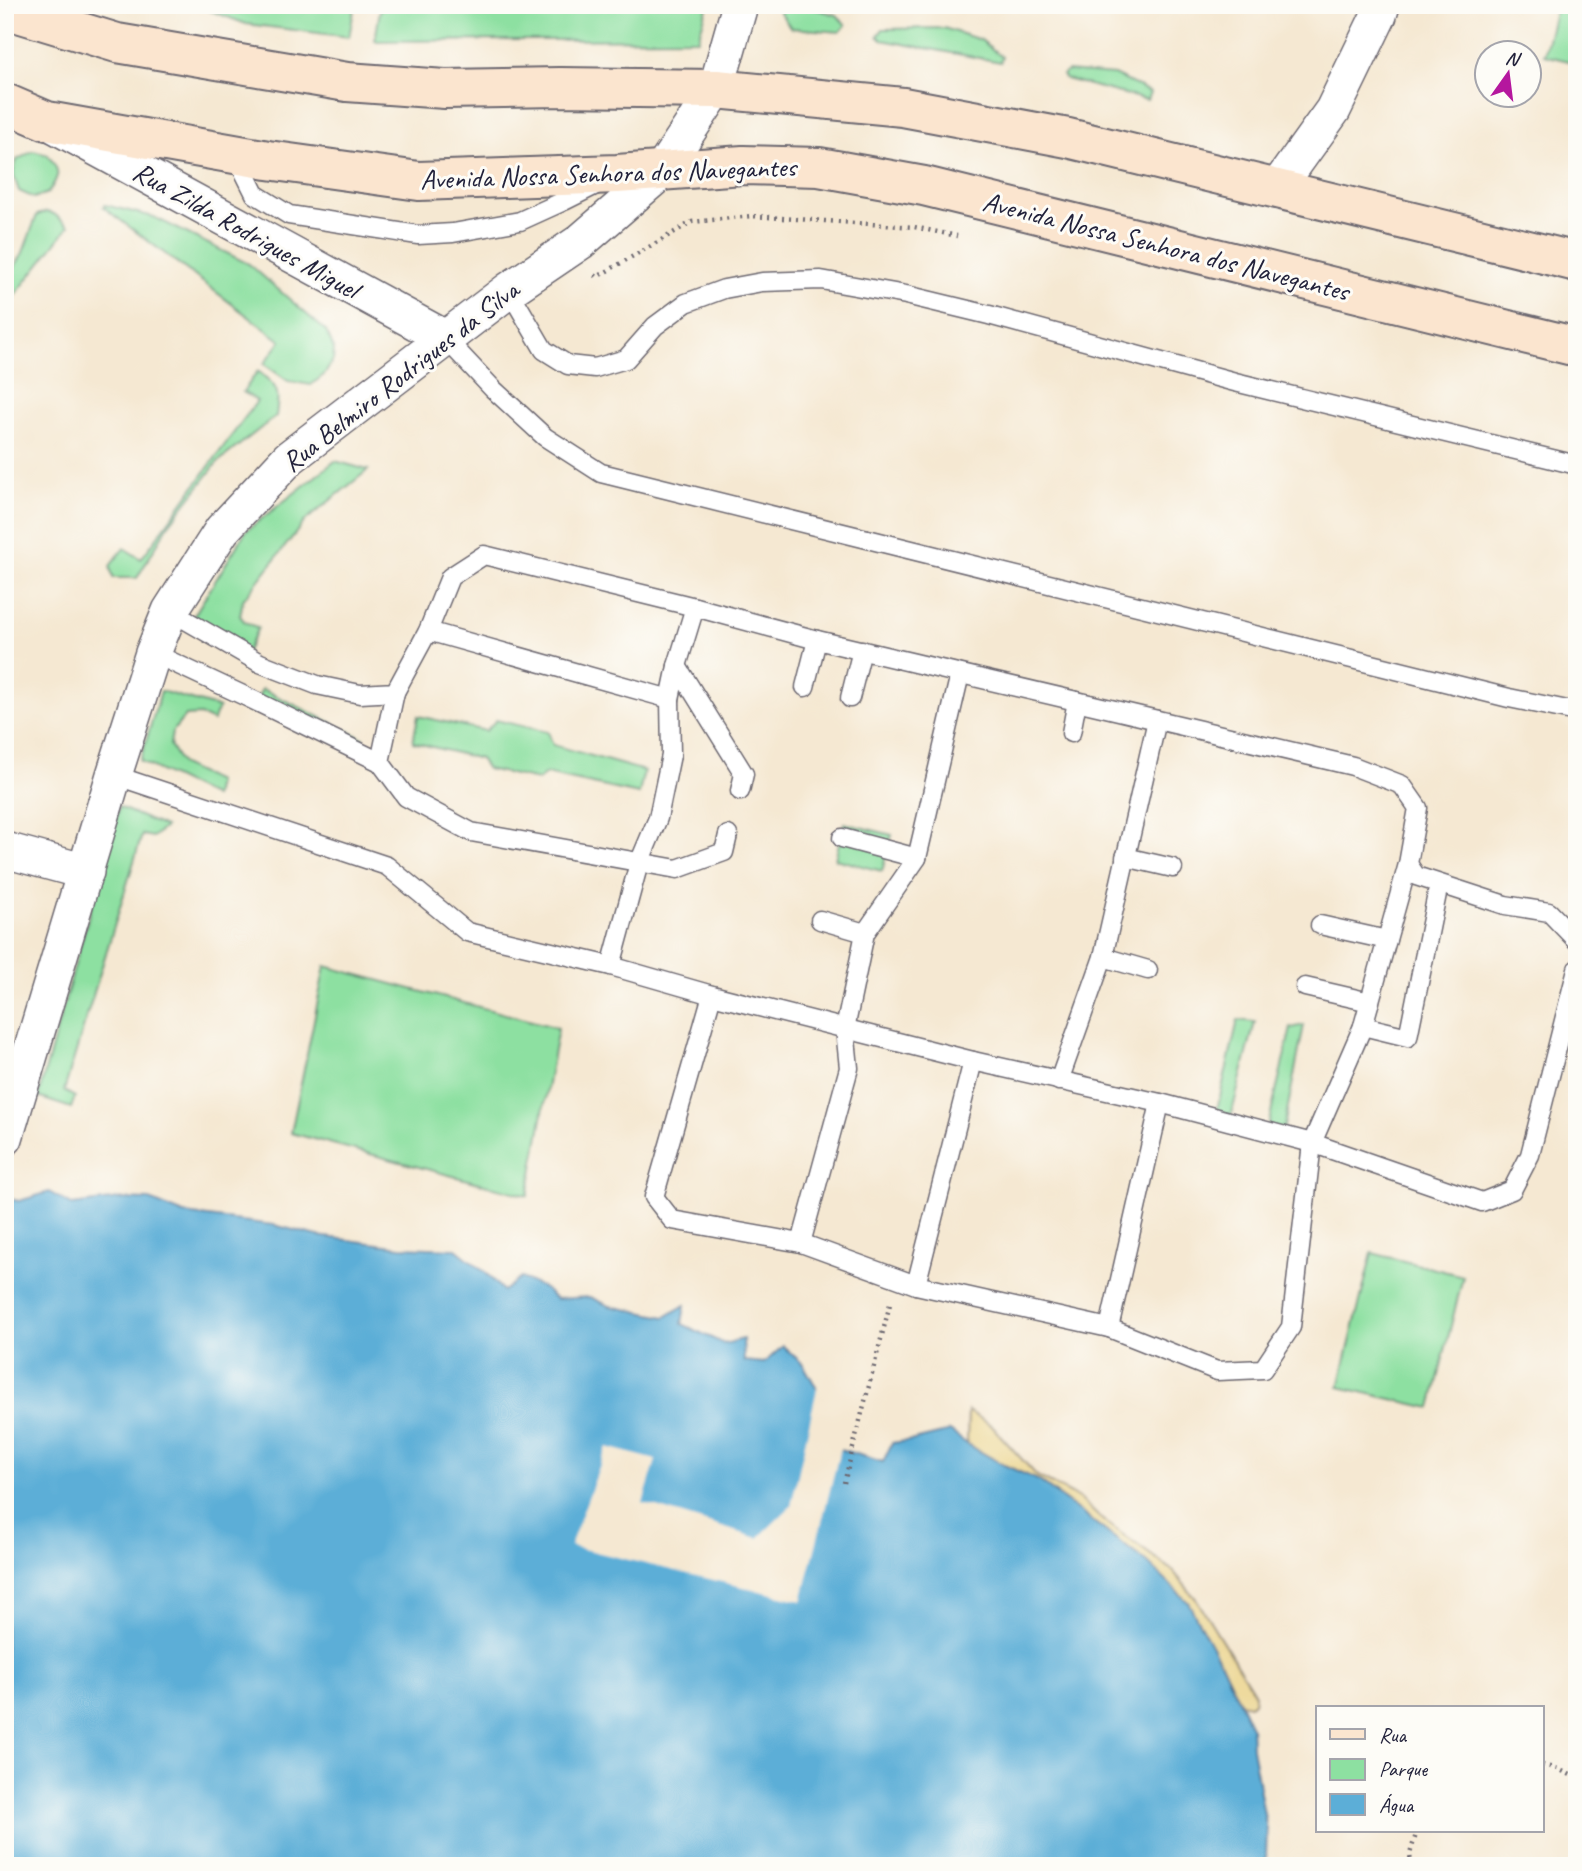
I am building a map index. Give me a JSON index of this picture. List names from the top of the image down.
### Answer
{
  "streets": {
    "main road": ["Avenida Nossa Senhora dos Navegantes"],
    "street": ["Rua Zilda Rodrigues Miguel", "Rua Belmiro Rodrigues da Silva"]
  },
  "crossings": [
    ["Avenida Nossa Senhora dos Navegantes", "Rua Zilda Rodrigues Miguel"],
    ["Avenida Nossa Senhora dos Navegantes", "Rua Belmiro Rodrigues da Silva"],
    ["Rua Zilda Rodrigues Miguel", "Rua Belmiro Rodrigues da Silva"]
  ],
  "legend": ["Rua", "Parque", "Água"],
  "north": "top"
}
